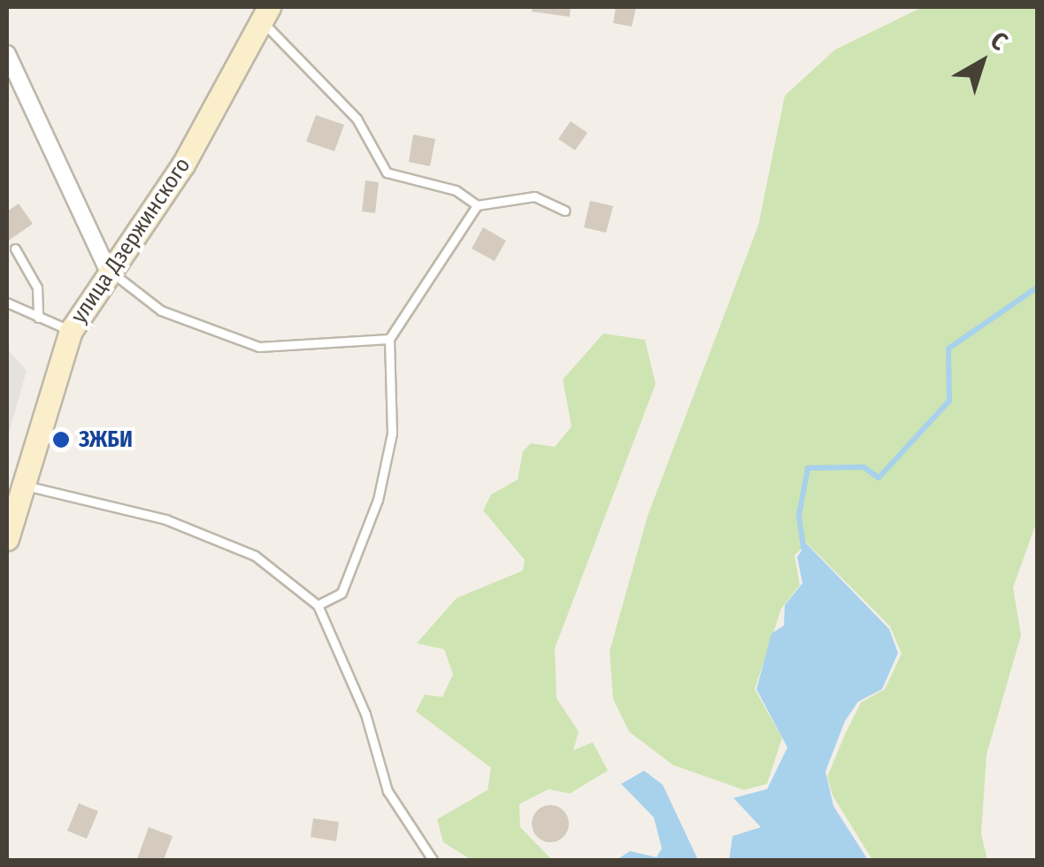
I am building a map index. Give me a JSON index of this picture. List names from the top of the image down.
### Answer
{
  "streets": {
    "street": ["улица Дзержинского"]
  },
  "places": ["ЗЖБИ"],
  "north": "top right"
}
